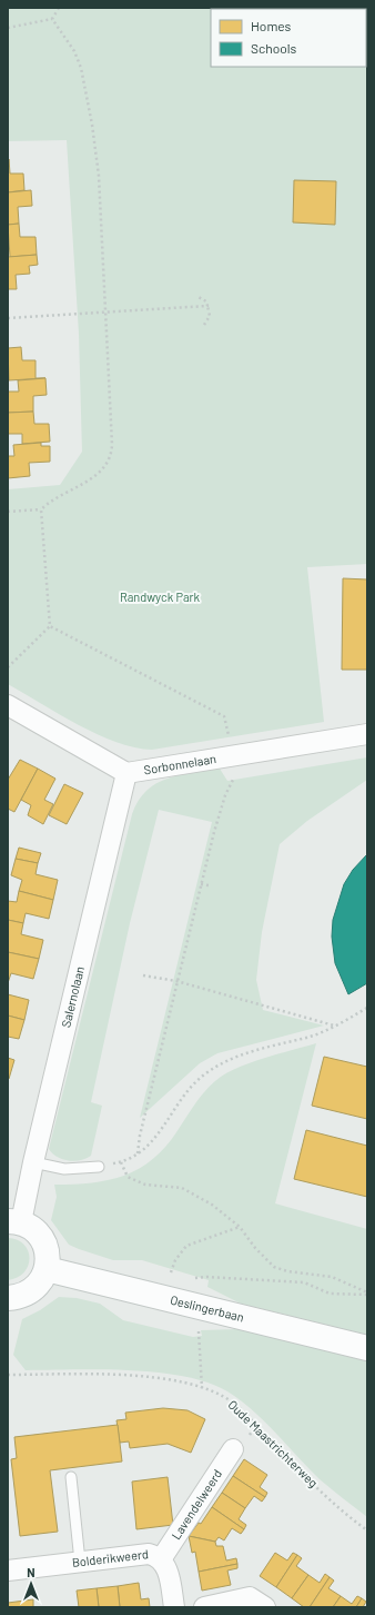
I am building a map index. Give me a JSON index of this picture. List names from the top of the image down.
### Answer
{
  "streets": {
    "main road": ["Oeslingerbaan"],
    "street": [
      "Sorbonnelaan",
      "Salernolaan",
      "Lavendelweerd",
      "Bolderikweerd"
    ],
    "path": ["Oude Maastrichterweg"]
  },
  "crossings": [
    ["Sorbonnelaan", "Salernolaan"],
    ["Lavendelweerd", "Bolderikweerd"]
  ],
  "parks": ["Randwyck Park"],
  "legend": ["Homes", "Schools"],
  "north": "top"
}
